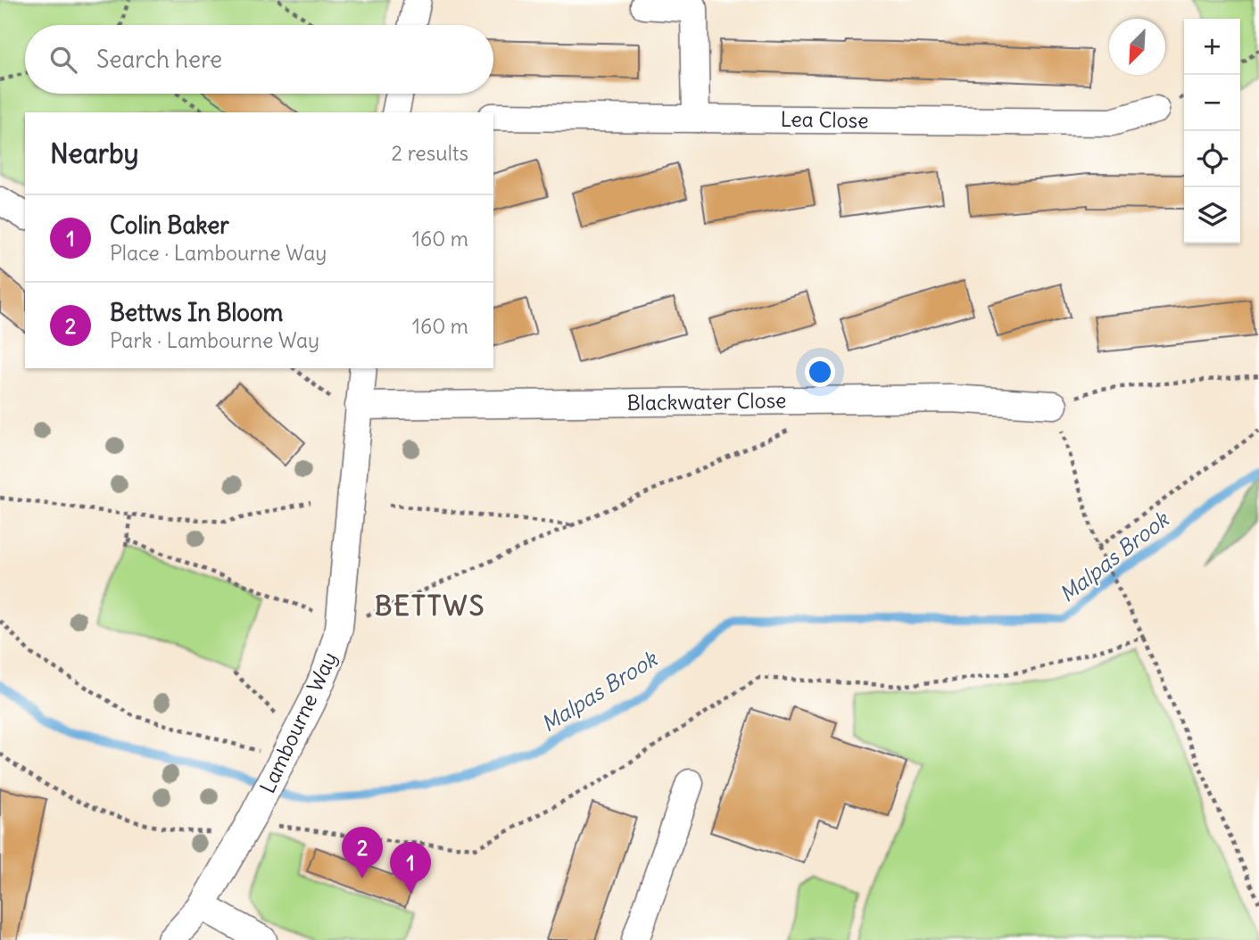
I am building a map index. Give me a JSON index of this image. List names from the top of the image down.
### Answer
{
  "streets": {
    "street": ["Lea Close", "Blackwater Close", "Lambourne Way"]
  },
  "crossings": [
    ["Blackwater Close", "Lambourne Way"]
  ],
  "districts": ["BETTWS"],
  "water": ["Malpas Brook"],
  "north": "bottom left",
  "page": {
    "map_buttons": ["+", "−"],
    "search": "Search here",
    "heading": ["Nearby", "2 results"],
    "list": [
      {
        "mark": "1",
        "name": "Colin Baker",
        "note": "Place · Lambourne Way",
        "value": "160 m"
      },
      {
        "mark": "2",
        "name": "Bettws In Bloom",
        "note": "Park · Lambourne Way",
        "value": "160 m"
      }
    ],
    "pins": ["2", "1"]
  }
}
